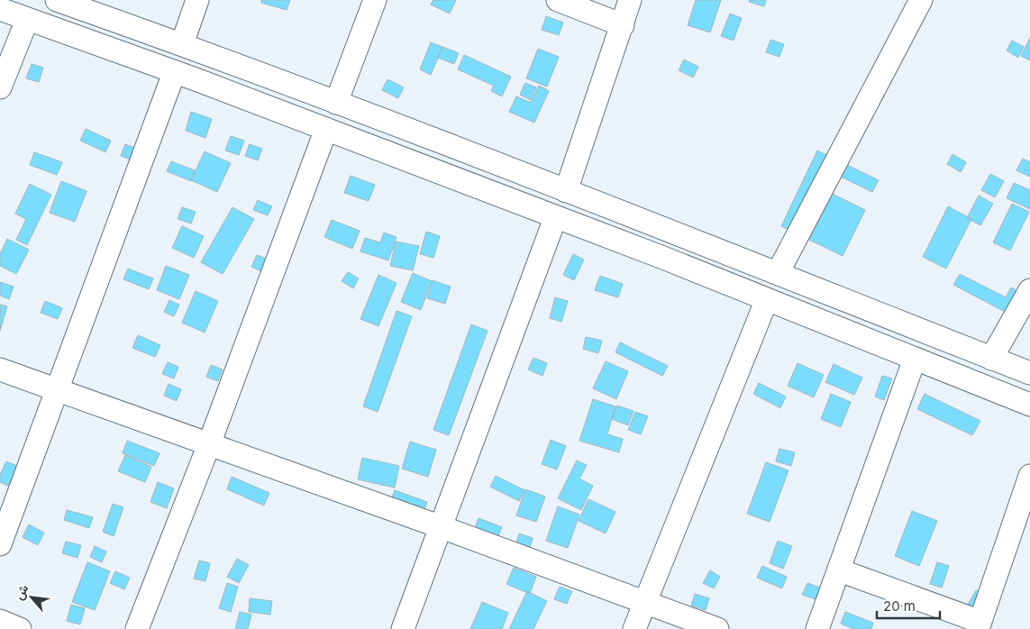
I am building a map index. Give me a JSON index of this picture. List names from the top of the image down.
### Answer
{
  "scale_bar": "20 m",
  "north": "top left"
}
